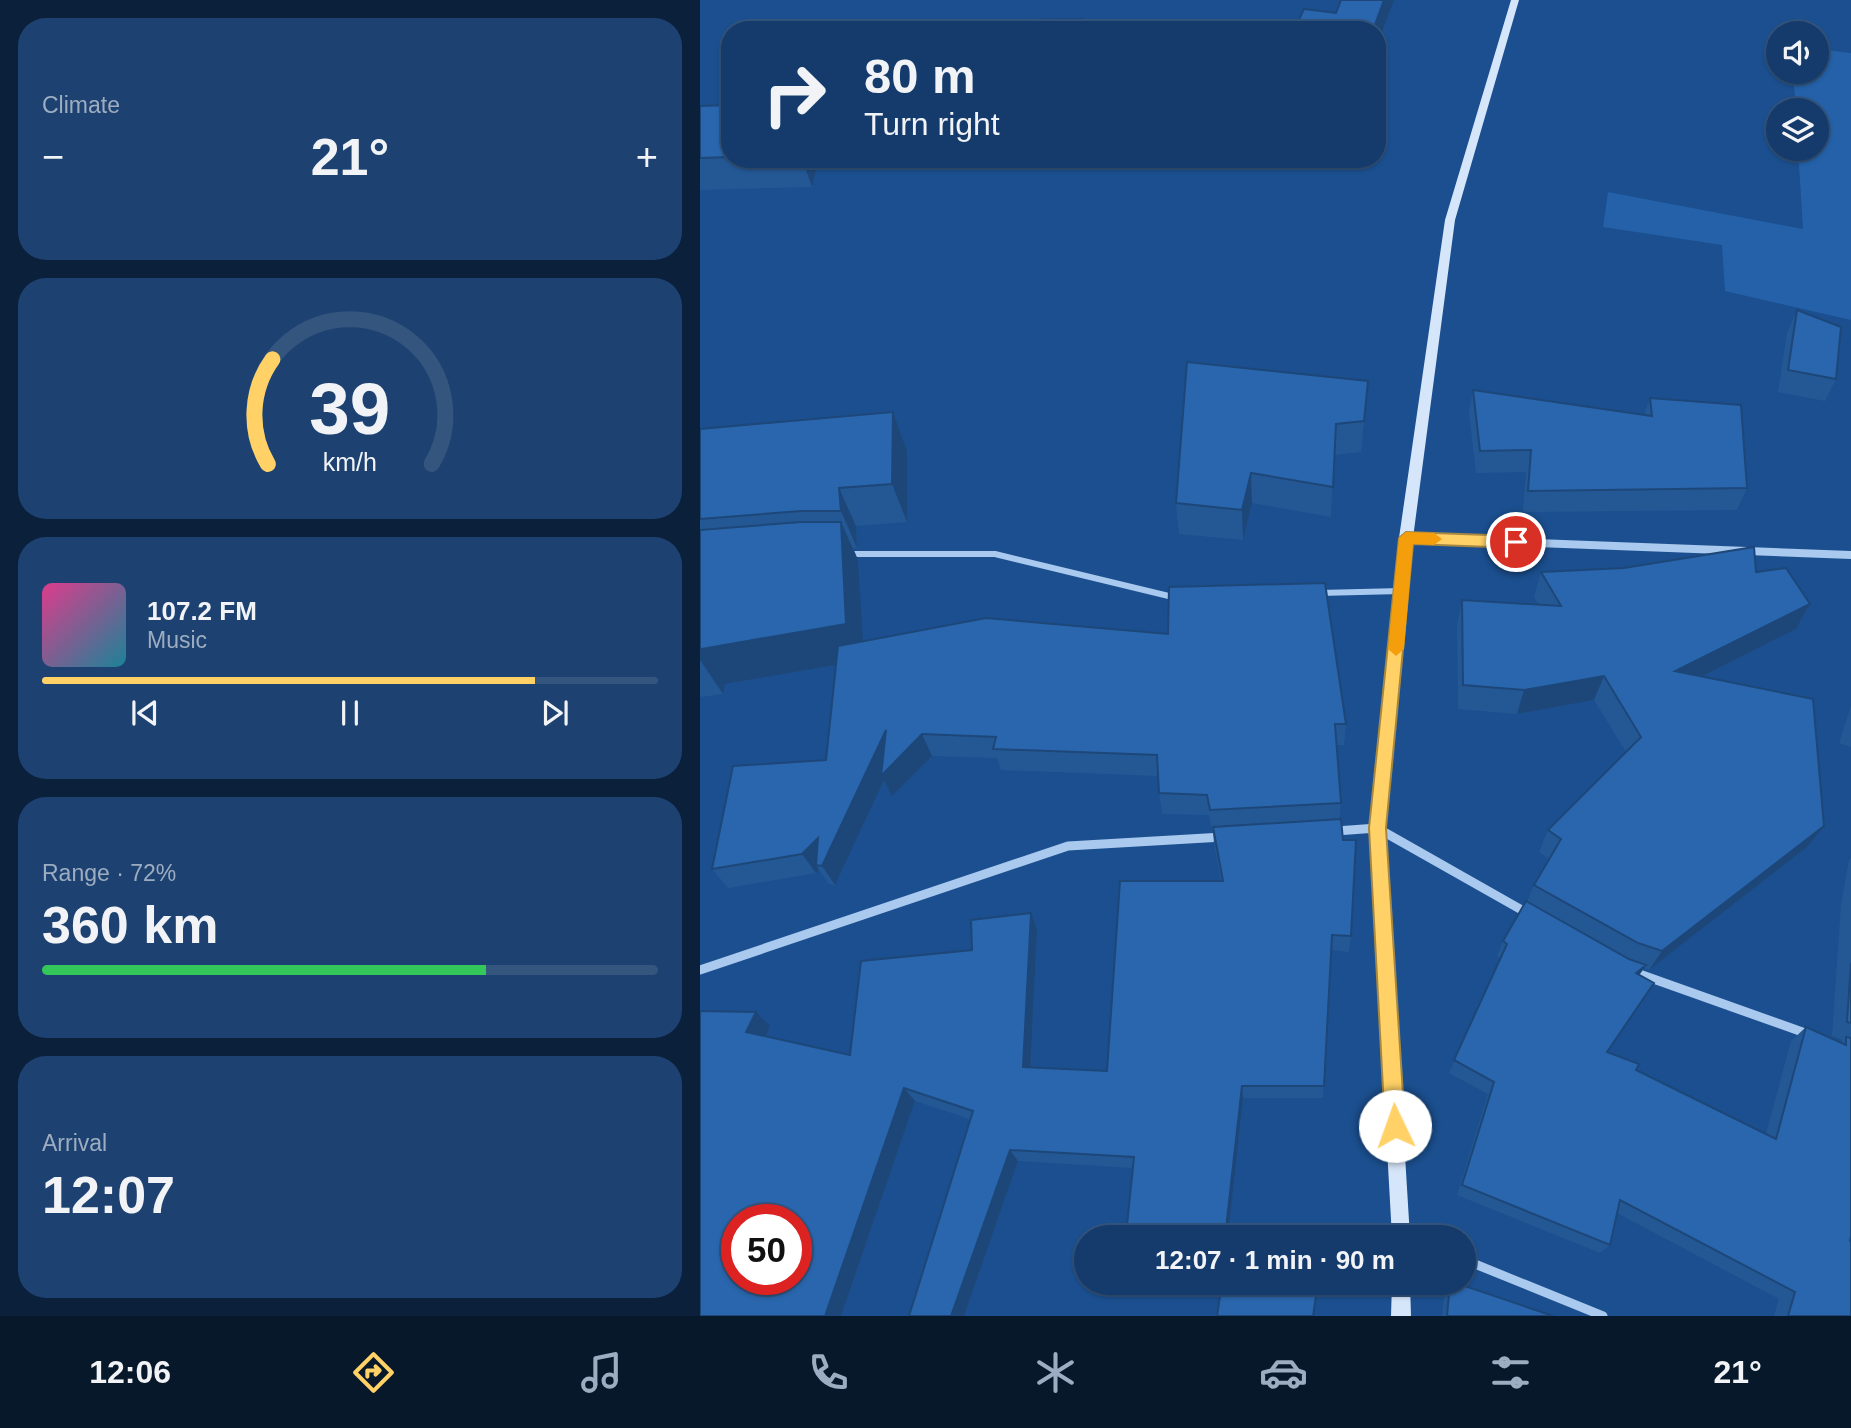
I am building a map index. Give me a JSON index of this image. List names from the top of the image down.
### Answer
{
  "page": {
    "tile": [
      "Climate",
      ["Range · 72%", "360 km"],
      ["Arrival", "12:07"]
    ],
    "turn": ["80 m", "Turn right"],
    "heat": ["−", "21°", "+"],
    "song": ["107.2 FM", "Music"],
    "limit": "50",
    "trip": "12:07 · 1 min · 90 m",
    "tabs": ["12:06", "21°"],
    "gauge": ["39", "km/h"]
  }
}
